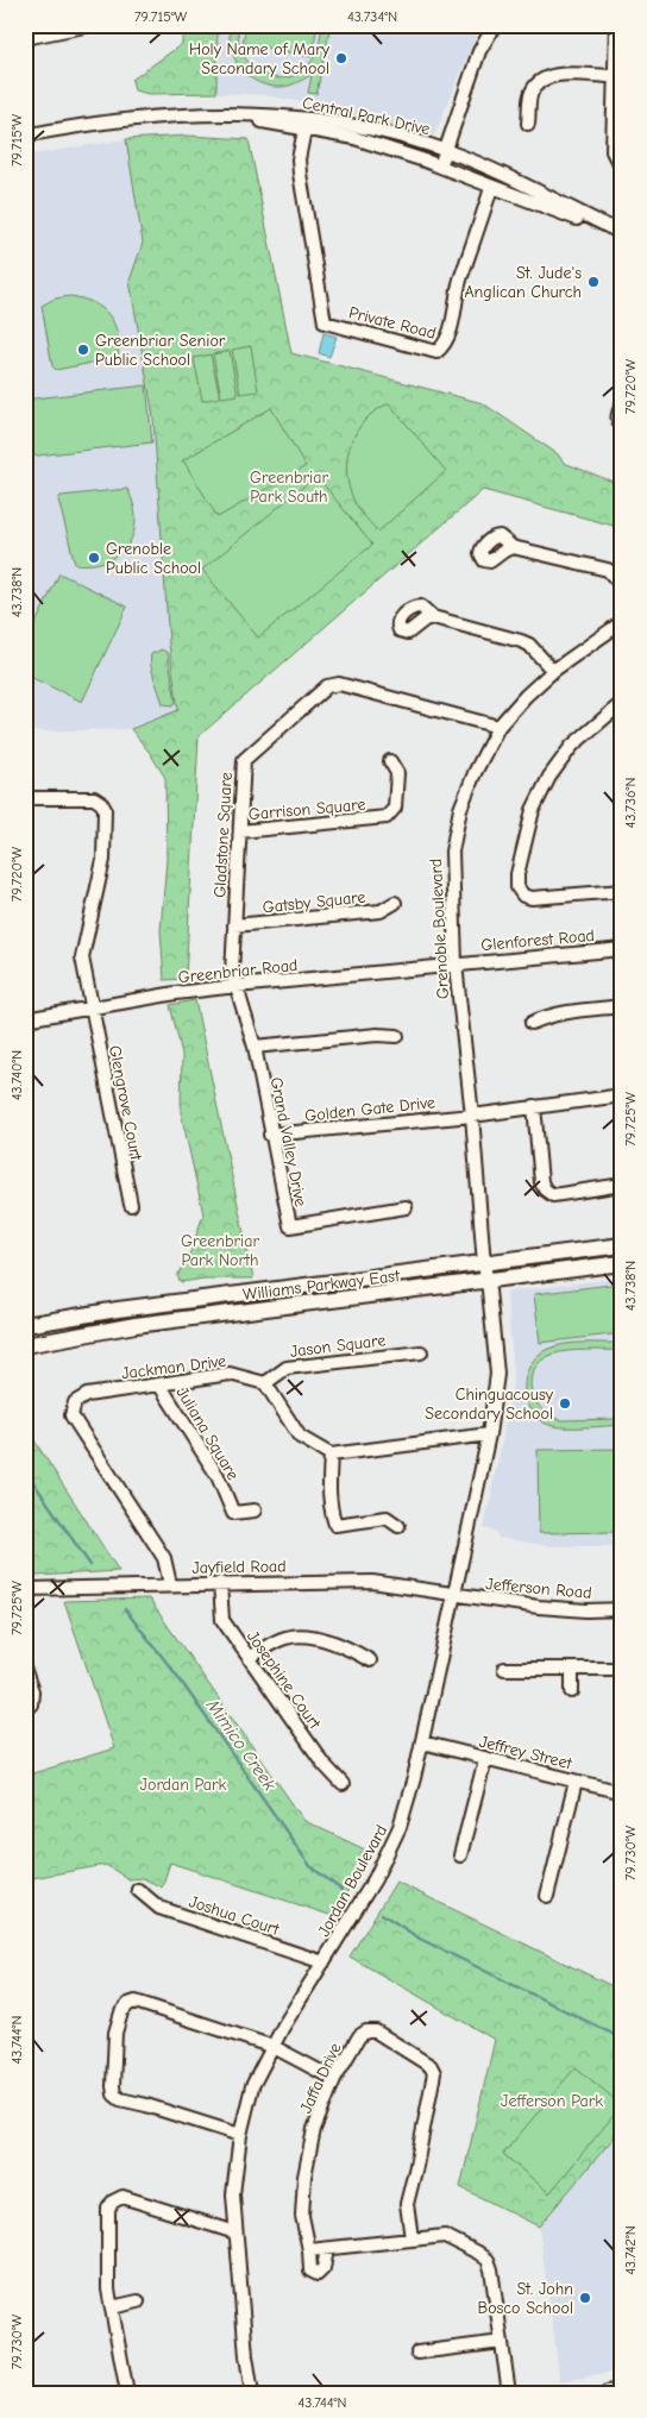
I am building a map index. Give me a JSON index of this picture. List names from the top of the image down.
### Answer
{
  "streets": {
    "main road": ["Williams Parkway East"],
    "street": [
      "Central Park Drive",
      "Private Road",
      "Garrison Square",
      "Gladstone Square",
      "Gatsby Square",
      "Grenoble Boulevard",
      "Glenforest Road",
      "Greenbriar Road",
      "Glengrove Court",
      "Golden Gate Drive",
      "Grand Valley Drive",
      "Jason Square",
      "Jackman Drive",
      "Juliana Square",
      "Jayfield Road",
      "Jefferson Road",
      "Josephine Court",
      "Jeffrey Street",
      "Jordan Boulevard",
      "Joshua Court",
      "Jaffa Drive"
    ]
  },
  "crossings": [
    ["Central Park Drive", "Private Road"],
    ["Garrison Square", "Gladstone Square"],
    ["Gladstone Square", "Gatsby Square"],
    ["Gladstone Square", "Grenoble Boulevard"],
    ["Gladstone Square", "Greenbriar Road"],
    ["Gladstone Square", "Grand Valley Drive"],
    ["Grenoble Boulevard", "Glenforest Road"],
    ["Grenoble Boulevard", "Greenbriar Road"],
    ["Grenoble Boulevard", "Golden Gate Drive"],
    ["Grenoble Boulevard", "Williams Parkway East"],
    ["Grenoble Boulevard", "Jordan Boulevard"],
    ["Glenforest Road", "Greenbriar Road"],
    ["Greenbriar Road", "Glengrove Court"],
    ["Greenbriar Road", "Grand Valley Drive"],
    ["Golden Gate Drive", "Grand Valley Drive"],
    ["Williams Parkway East", "Jordan Boulevard"],
    ["Jason Square", "Jackman Drive"],
    ["Jackman Drive", "Juliana Square"],
    ["Jackman Drive", "Jayfield Road"],
    ["Jayfield Road", "Jefferson Road"],
    ["Jayfield Road", "Josephine Court"],
    ["Jayfield Road", "Jordan Boulevard"],
    ["Jefferson Road", "Jordan Boulevard"],
    ["Jeffrey Street", "Jordan Boulevard"],
    ["Jordan Boulevard", "Joshua Court"]
  ],
  "water": ["Mimico Creek"],
  "parks": [
    "Greenbriar Park South",
    "Greenbriar Park North",
    "Jordan Park",
    "Jefferson Park"
  ],
  "places": [
    "Holy Name of Mary Secondary School",
    "St. Jude's Anglican Church",
    "Greenbriar Senior Public School",
    "Grenoble Public School",
    "Chinguacousy Secondary School",
    "St. John Bosco School"
  ],
  "coordinates": [
    "79.715°W",
    "43.734°N",
    "79.720°W",
    "43.738°N",
    "43.736°N",
    "43.740°N",
    "79.725°W",
    "79.730°W",
    "43.744°N",
    "43.742°N"
  ]
}
